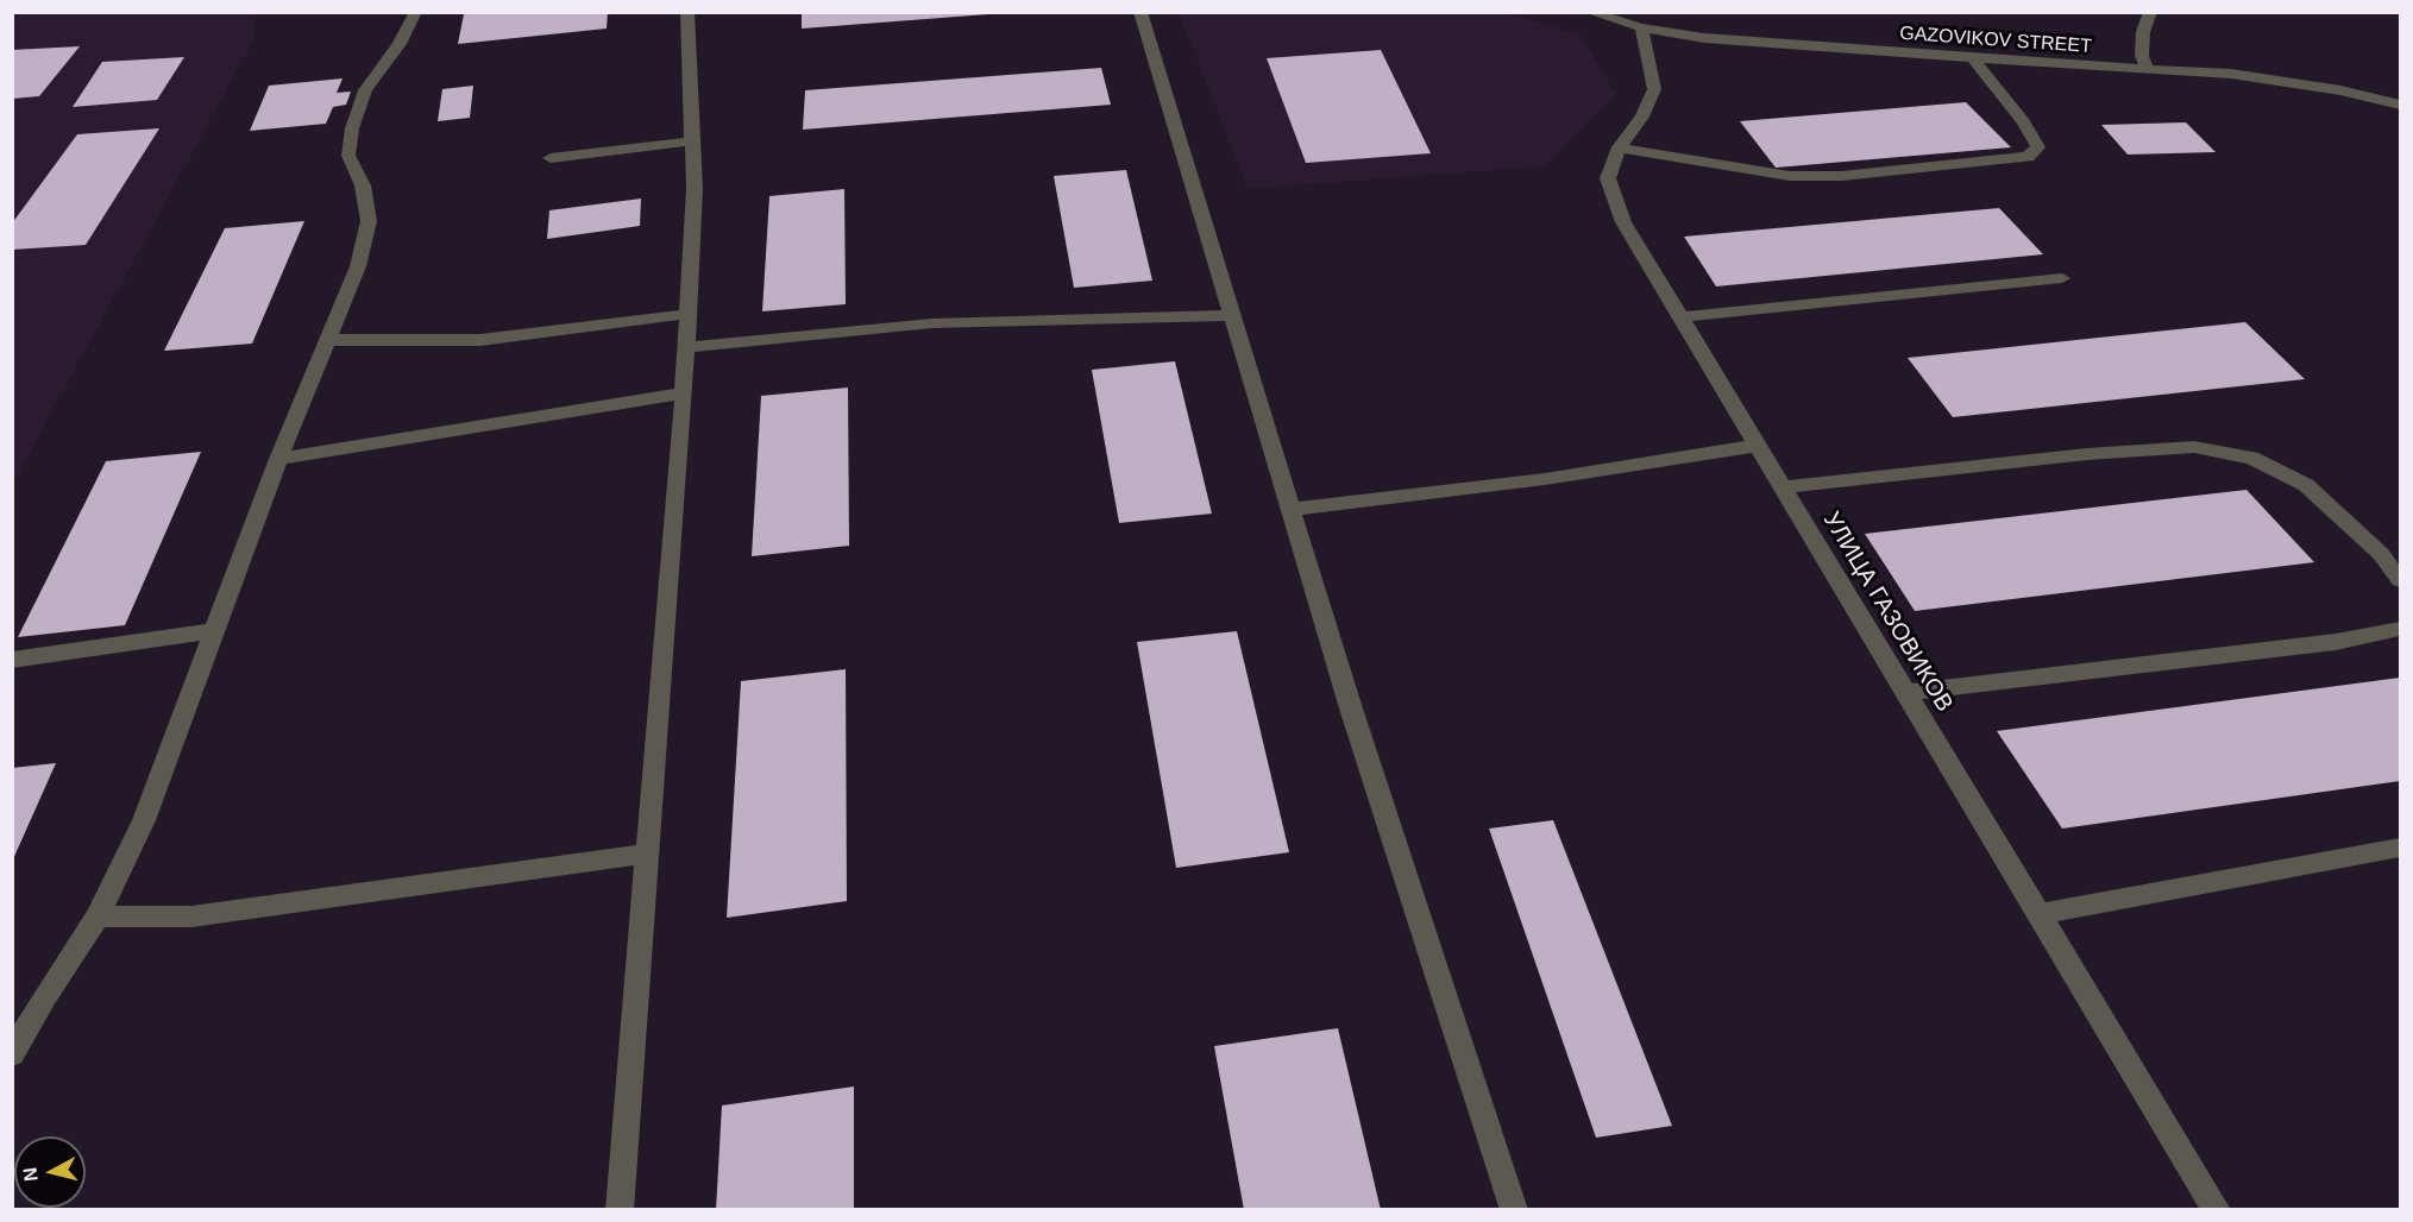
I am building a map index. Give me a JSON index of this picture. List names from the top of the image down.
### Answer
{
  "streets": {
    "street": ["GAZOVIKOV STREET", "УЛИЦА ГАЗОВИКОВ"]
  },
  "crossings": [
    ["GAZOVIKOV STREET", "УЛИЦА ГАЗОВИКОВ"]
  ],
  "north": "left"
}
